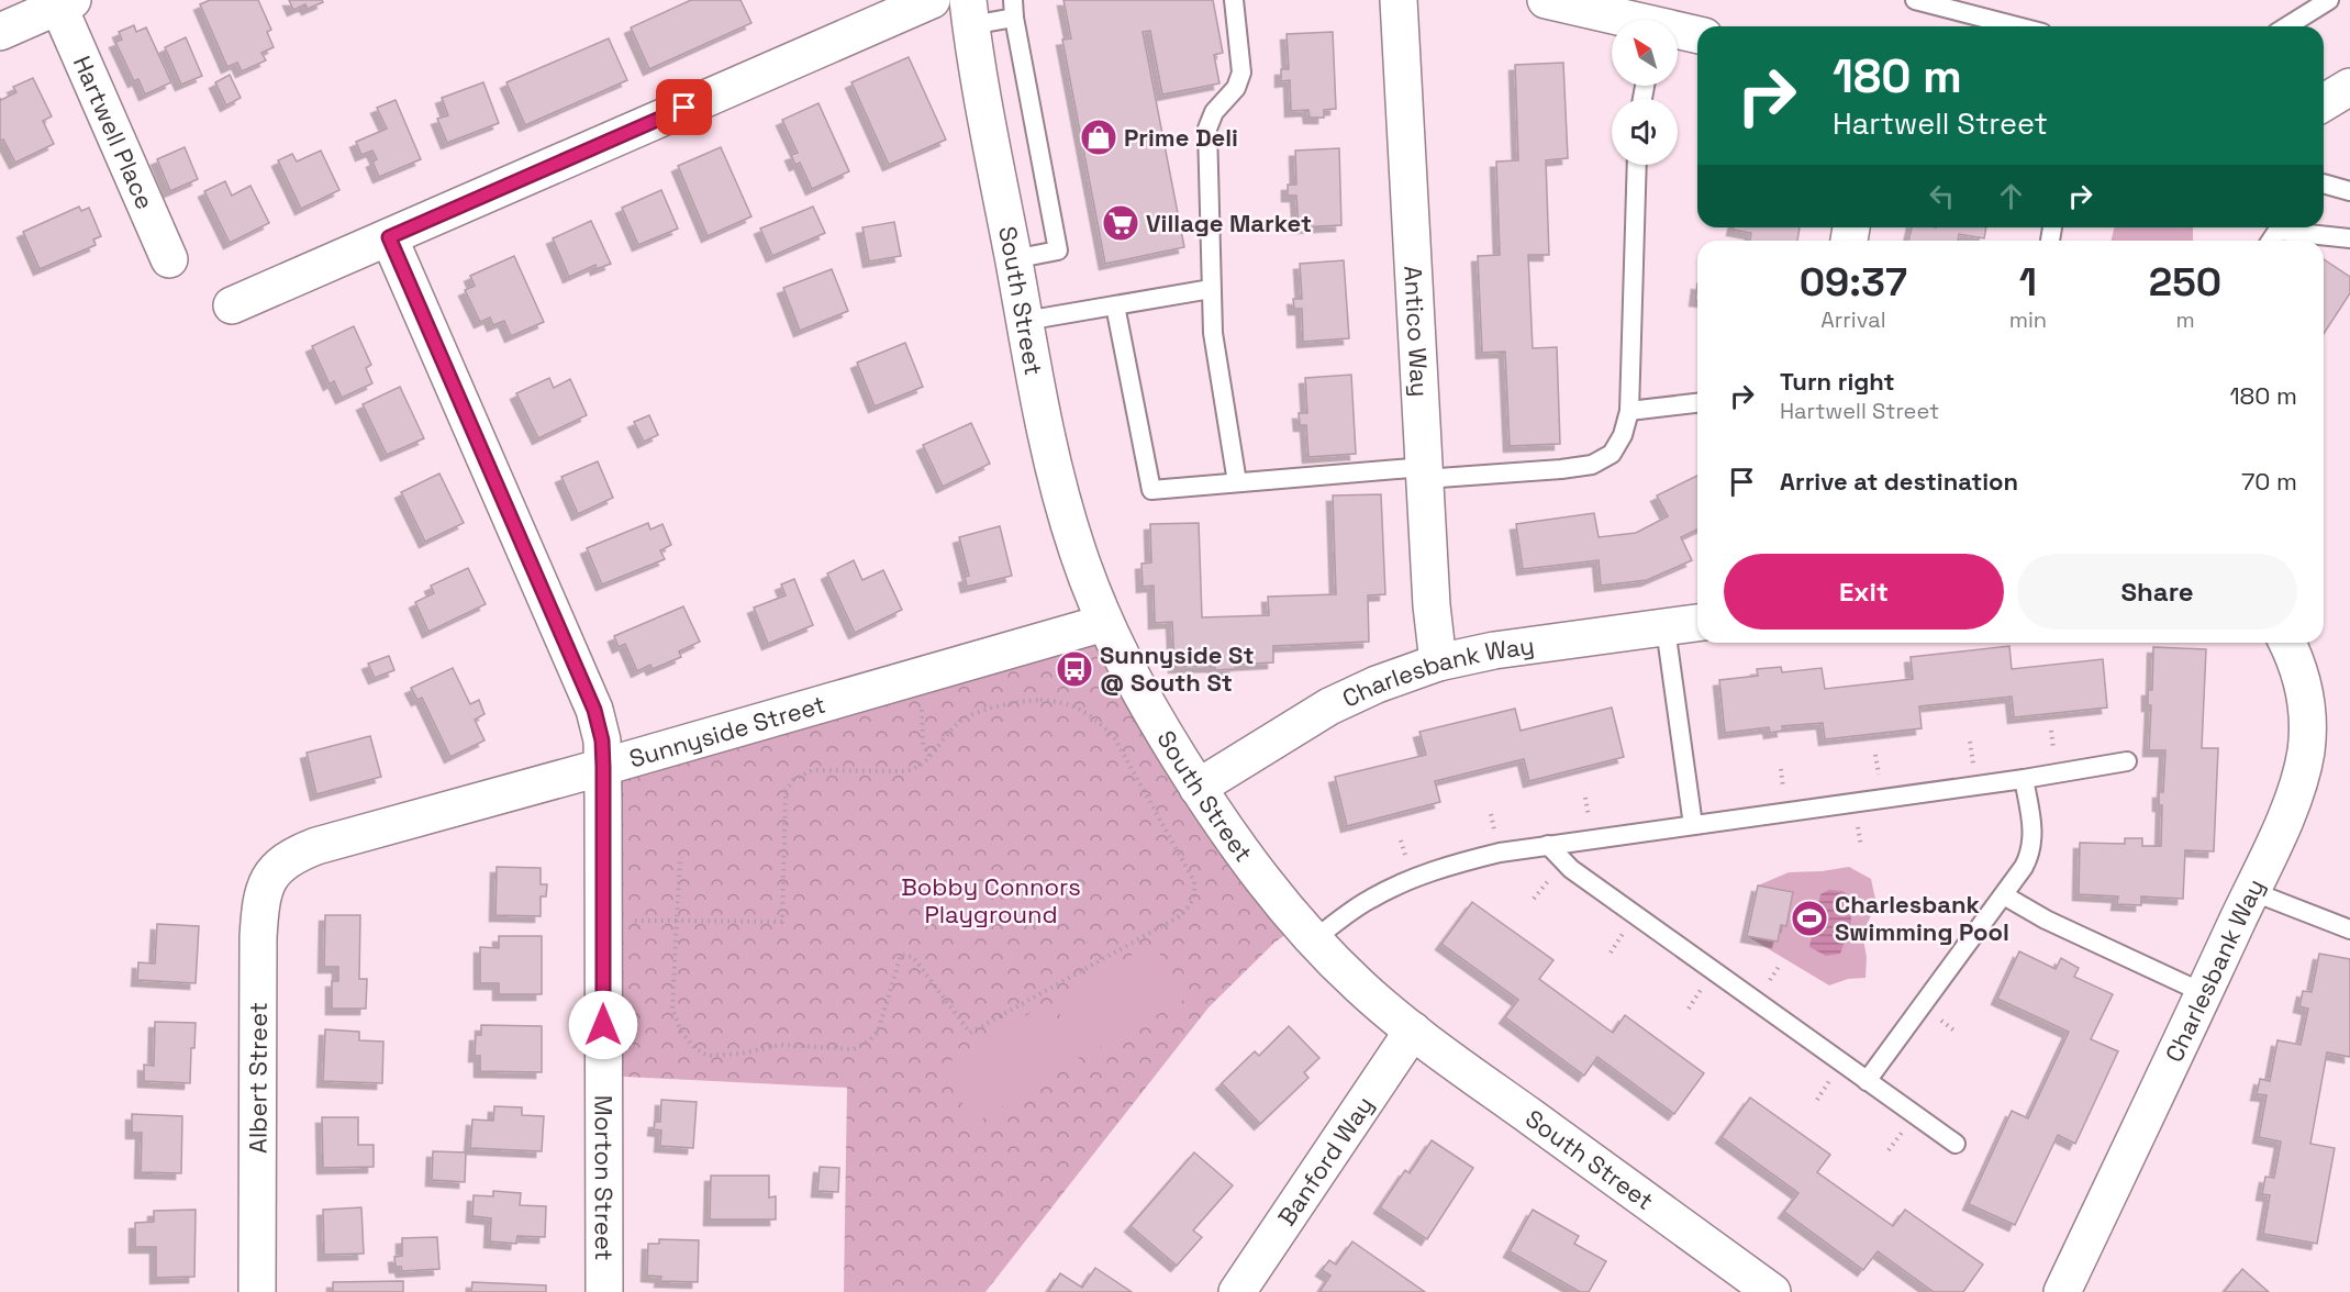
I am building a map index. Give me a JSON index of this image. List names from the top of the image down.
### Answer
{
  "streets": {
    "street": [
      "Hartwell Place",
      "South Street",
      "Antico Way",
      "Charlesbank Way",
      "Sunnyside Street",
      "Albert Street",
      "Banford Way",
      "Morton Street"
    ]
  },
  "crossings": [
    ["South Street", "Charlesbank Way"],
    ["South Street", "Sunnyside Street"],
    ["South Street", "Banford Way"],
    ["Antico Way", "Charlesbank Way"],
    ["Sunnyside Street", "Albert Street"],
    ["Sunnyside Street", "Morton Street"]
  ],
  "parks": ["Bobby Connors Playground"],
  "places": {
    "shop": ["Prime Deli"],
    "supermarket": ["Village Market"],
    "bus stop": ["Sunnyside St @ South St"],
    "sports": ["Charlesbank Swimming Pool"]
  },
  "north": "top left",
  "page": {
    "turn": ["180 m", "Hartwell Street"],
    "eta": [
      "09:37",
      "Arrival",
      "1",
      "min",
      "250",
      "m"
    ],
    "list": [
      {
        "name": "Turn right",
        "note": "Hartwell Street",
        "value": "180 m"
      },
      {
        "name": "Arrive at destination",
        "value": "70 m"
      }
    ],
    "buttons": ["Exit", "Share"]
  }
}
